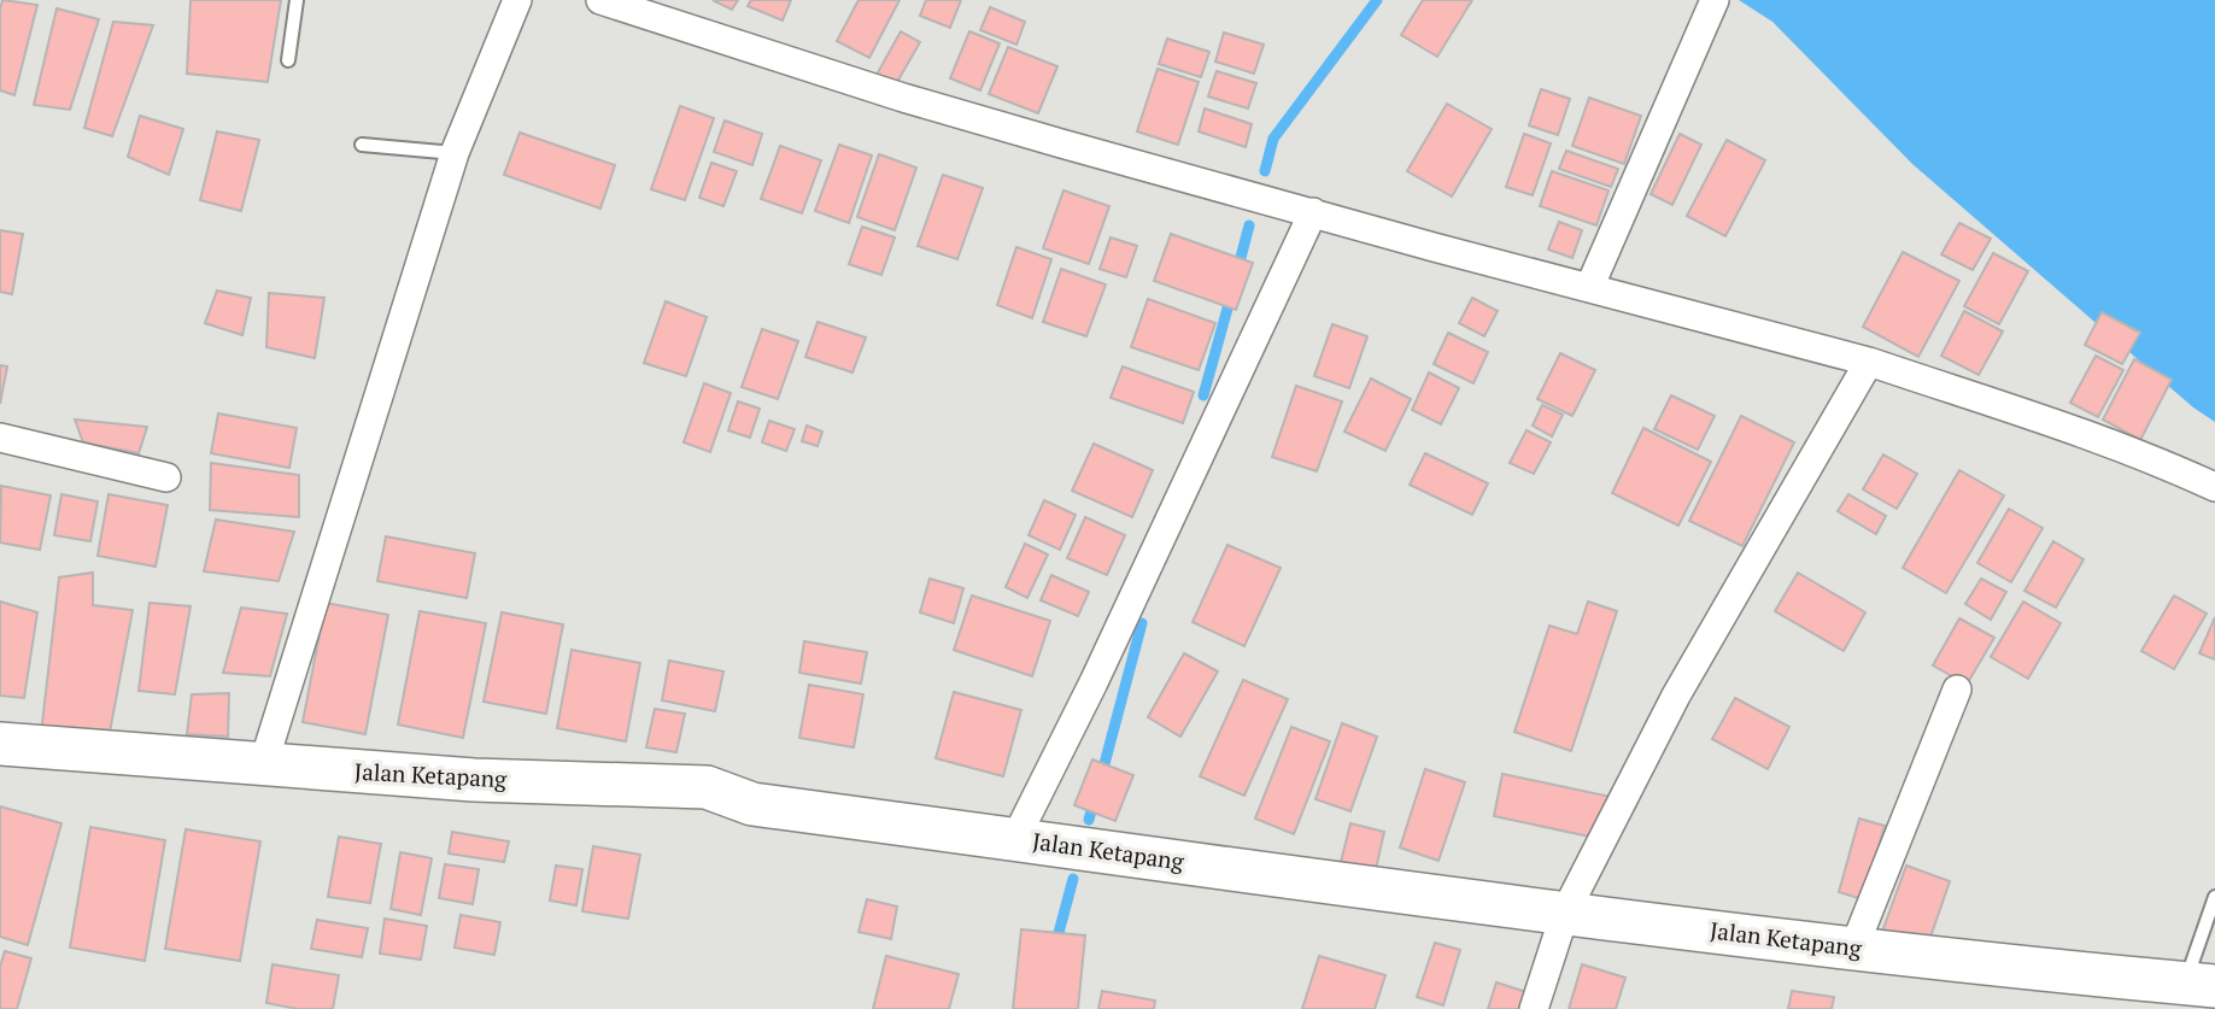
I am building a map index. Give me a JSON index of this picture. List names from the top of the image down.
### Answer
{
  "streets": {
    "main road": ["Jalan Ketapang"]
  }
}
